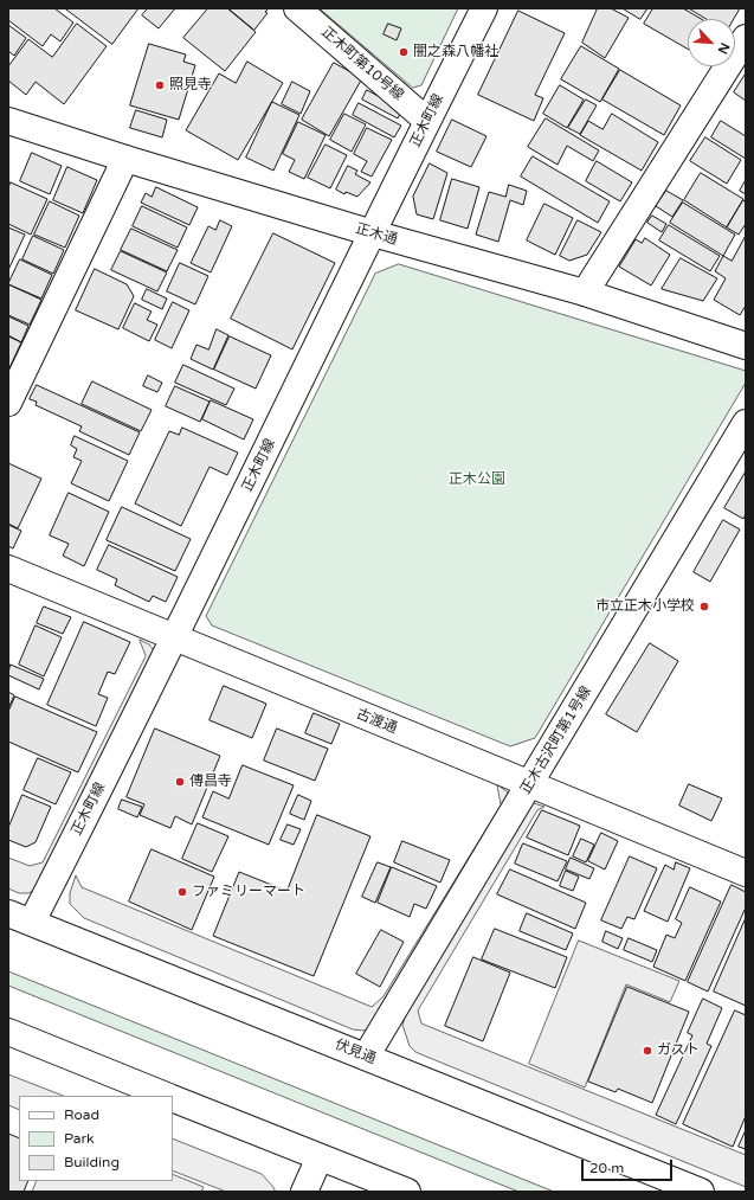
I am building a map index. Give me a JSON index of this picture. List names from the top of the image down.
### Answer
{
  "streets": {
    "main road": [
      "正木町第10号線",
      "正木町線",
      "正木通",
      "古渡通",
      "正木古沢町第1号線",
      "伏見通"
    ]
  },
  "crossings": [
    ["正木町第10号線", "正木町線"],
    ["正木町線", "正木通"],
    ["正木町線", "古渡通"],
    ["正木町線", "伏見通"],
    ["古渡通", "正木古沢町第1号線"],
    ["正木古沢町第1号線", "伏見通"]
  ],
  "parks": ["正木公園"],
  "places": [
    "闇之森八幡社",
    "照見寺",
    "市立正木小学校",
    "傅昌寺",
    "ファミリーマート",
    "ガスト"
  ],
  "legend": ["Road", "Park", "Building"],
  "scale_bar": "20 m",
  "north": "bottom right"
}
